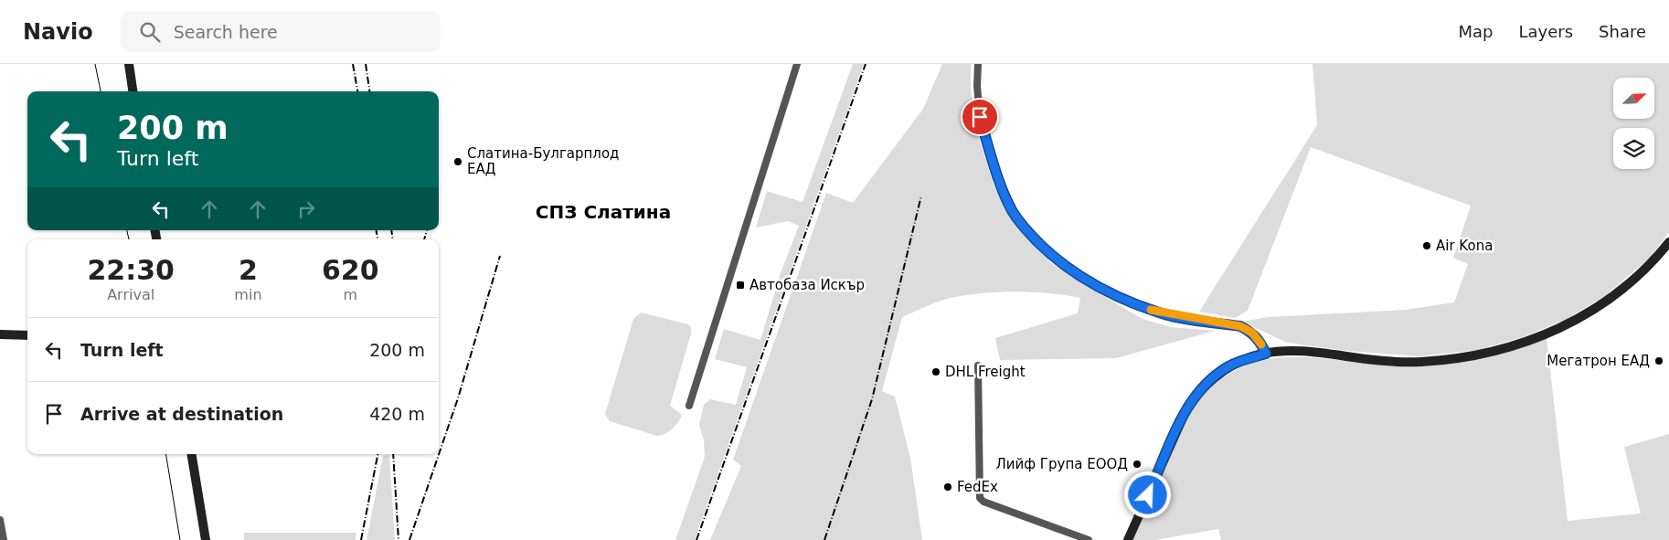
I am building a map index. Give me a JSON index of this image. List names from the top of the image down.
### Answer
{
  "districts": ["СПЗ Слатина"],
  "places": {
    "other": [
      "Слатина-Булгарплод ЕАД",
      "Air Kona",
      "Мегатрон ЕАД",
      "DHL Freight",
      "Лийф Група ЕООД",
      "FedEx"
    ],
    "transit": ["Автобаза Искър"]
  },
  "north": "top right",
  "page": {
    "header": "Navio",
    "search": "Search here",
    "nav": ["Map", "Layers", "Share"],
    "turn": ["200 m", "Turn left"],
    "eta": [
      "22:30",
      "Arrival",
      "2",
      "min",
      "620",
      "m"
    ],
    "list": [
      {
        "name": "Turn left",
        "value": "200 m"
      },
      {
        "name": "Arrive at destination",
        "value": "420 m"
      }
    ]
  }
}
